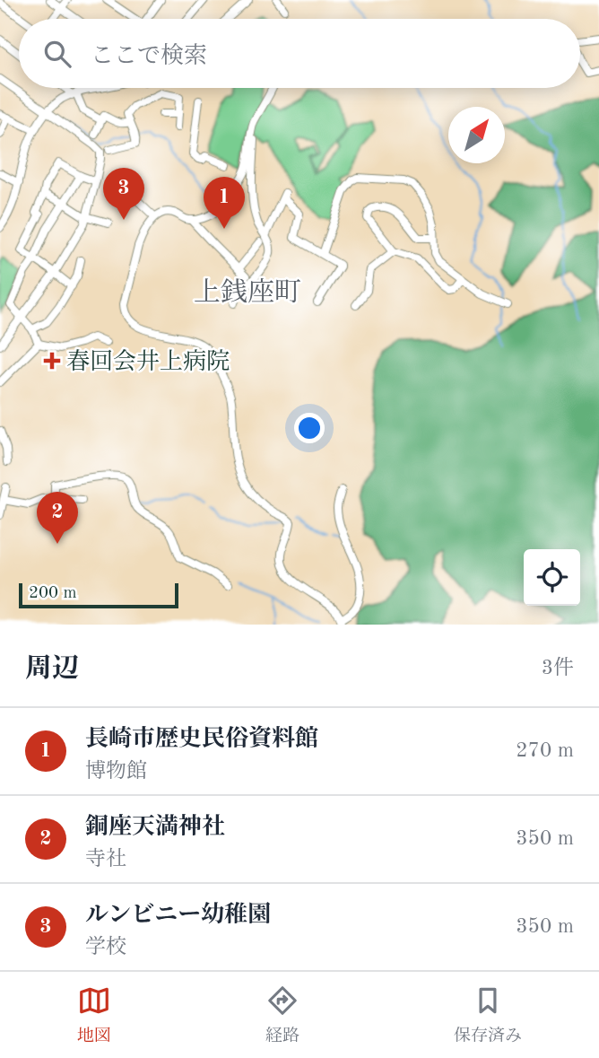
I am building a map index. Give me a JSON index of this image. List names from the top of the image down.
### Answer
{
  "districts": ["上銭座町"],
  "places": {
    "health": ["春回会井上病院"]
  },
  "scale_bar": "200 m",
  "north": "top right",
  "page": {
    "search": "ここで検索",
    "pins": ["3", "1", "2"],
    "scale": "200 m",
    "heading": ["周辺", "3件"],
    "list": [
      {
        "mark": "1",
        "name": "長崎市歴史民俗資料館",
        "note": "博物館",
        "value": "270 m"
      },
      {
        "mark": "2",
        "name": "銅座天満神社",
        "note": "寺社",
        "value": "350 m"
      },
      {
        "mark": "3",
        "name": "ルンビニー幼稚園",
        "note": "学校",
        "value": "350 m"
      }
    ],
    "nav": ["地図", "経路", "保存済み"]
  }
}
